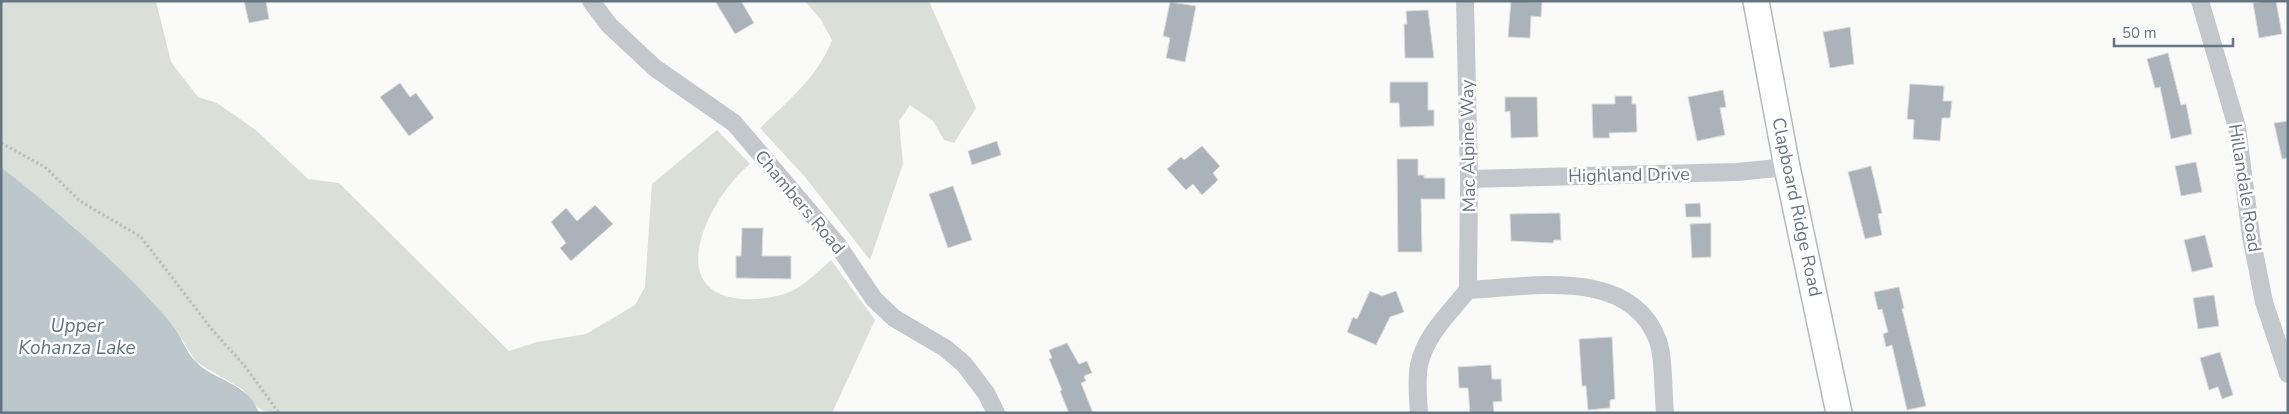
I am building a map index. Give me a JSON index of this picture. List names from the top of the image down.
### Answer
{
  "streets": {
    "main road": ["Clapboard Ridge Road"],
    "street": [
      "Mac Alpine Way",
      "Highland Drive",
      "Hillandale Road",
      "Chambers Road"
    ]
  },
  "crossings": [
    ["Mac Alpine Way", "Highland Drive"],
    ["Highland Drive", "Clapboard Ridge Road"]
  ],
  "water": ["Upper Kohanza Lake"],
  "scale_bar": "50 m"
}
